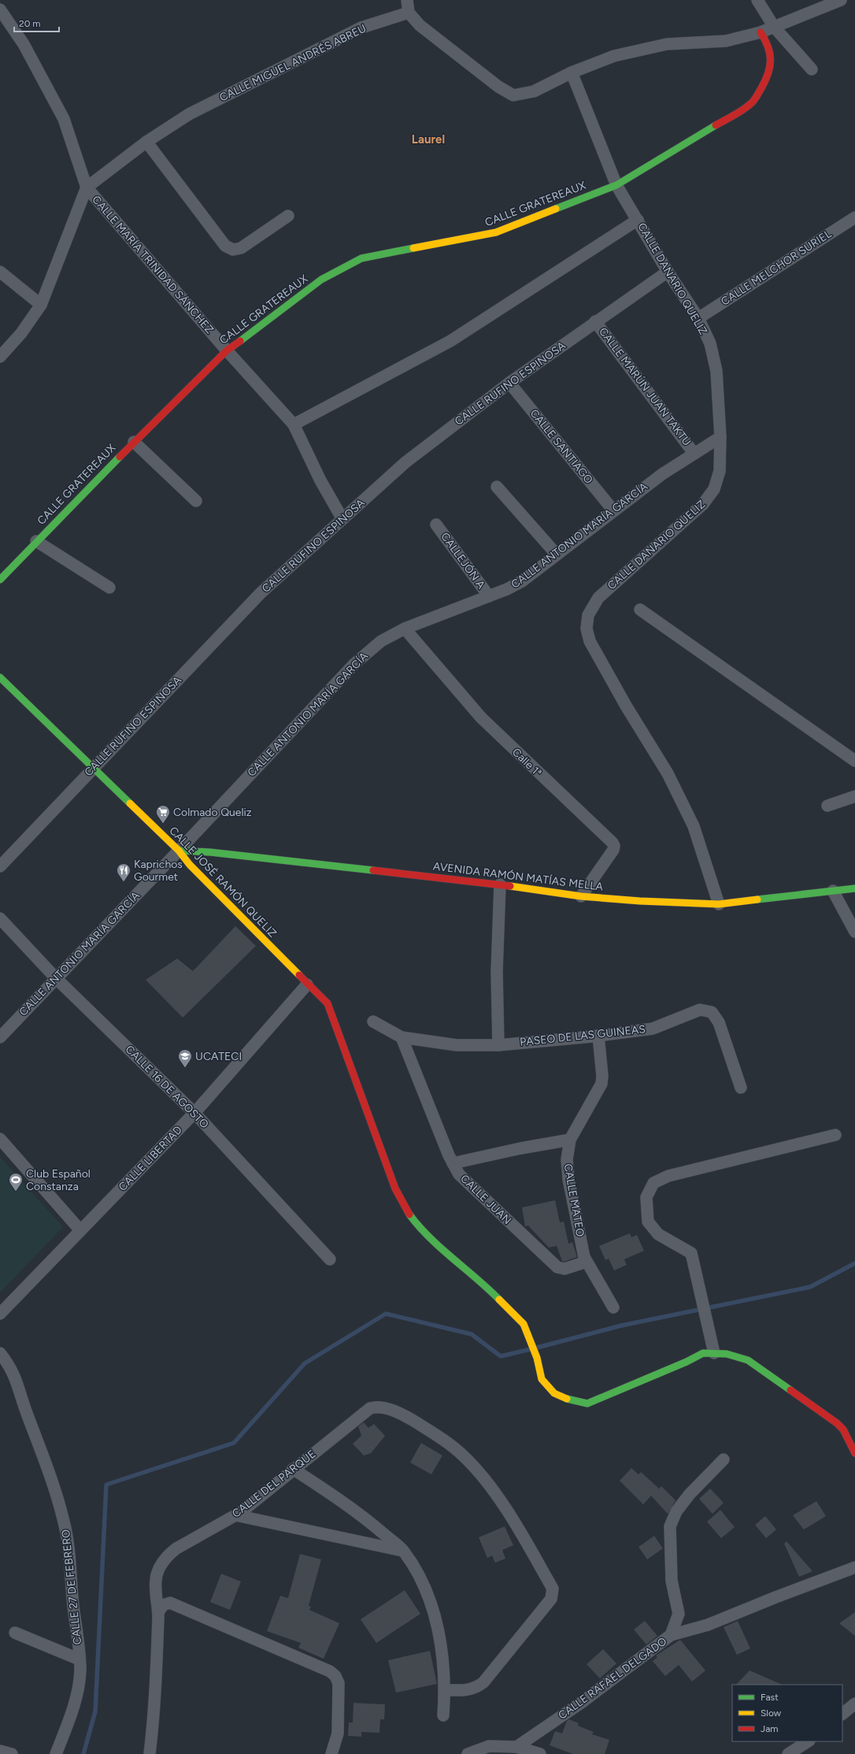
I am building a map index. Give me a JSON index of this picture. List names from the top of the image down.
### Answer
{
  "streets": {
    "street": [
      "CALLE MIGUEL ANDRÉS ABREU",
      "CALLE GRATEREAUX",
      "CALLE MARÍA TRINIDAD SÁNCHEZ",
      "CALLE MELCHOR SURIEL",
      "CALLE DANARIO QUELIZ",
      "CALLE RUFINO ESPINOSA",
      "CALLE MARÚN JUAN TAKTU",
      "CALLE SANTIAGO",
      "CALLE ANTONIO MARÍA GARCÍA",
      "CALLEJÓN A",
      "Calle 1ª",
      "AVENIDA RAMÓN MATÍAS MELLA",
      "CALLE JOSÉ RAMÓN QUELIZ",
      "PASEO DE LAS GUINEAS",
      "CALLE 16 DE AGOSTO",
      "CALLE LIBERTAD",
      "CALLE JUAN",
      "CALLE MATEO",
      "CALLE DEL PARQUE",
      "CALLE 27 DE FEBRERO",
      "CALLE RAFAEL DELGADO"
    ]
  },
  "crossings": [
    ["CALLE MIGUEL ANDRÉS ABREU", "CALLE MARÍA TRINIDAD SÁNCHEZ"],
    ["CALLE GRATEREAUX", "CALLE MARÍA TRINIDAD SÁNCHEZ"],
    ["CALLE GRATEREAUX", "CALLE DANARIO QUELIZ"],
    ["CALLE MARÍA TRINIDAD SÁNCHEZ", "CALLE RUFINO ESPINOSA"],
    ["CALLE MELCHOR SURIEL", "CALLE DANARIO QUELIZ"],
    ["CALLE DANARIO QUELIZ", "CALLE RUFINO ESPINOSA"],
    ["CALLE DANARIO QUELIZ", "CALLE ANTONIO MARÍA GARCÍA"],
    ["CALLE DANARIO QUELIZ", "AVENIDA RAMÓN MATÍAS MELLA"],
    ["CALLE RUFINO ESPINOSA", "CALLE MARÚN JUAN TAKTU"],
    ["CALLE RUFINO ESPINOSA", "CALLE SANTIAGO"],
    ["CALLE RUFINO ESPINOSA", "CALLE JOSÉ RAMÓN QUELIZ"],
    ["CALLE MARÚN JUAN TAKTU", "CALLE ANTONIO MARÍA GARCÍA"],
    ["CALLE SANTIAGO", "CALLE ANTONIO MARÍA GARCÍA"],
    ["CALLE ANTONIO MARÍA GARCÍA", "CALLEJÓN A"],
    ["CALLE ANTONIO MARÍA GARCÍA", "Calle 1ª"],
    ["CALLE ANTONIO MARÍA GARCÍA", "AVENIDA RAMÓN MATÍAS MELLA"],
    ["CALLE ANTONIO MARÍA GARCÍA", "CALLE JOSÉ RAMÓN QUELIZ"],
    ["CALLE ANTONIO MARÍA GARCÍA", "CALLE 16 DE AGOSTO"],
    ["Calle 1ª", "AVENIDA RAMÓN MATÍAS MELLA"],
    ["AVENIDA RAMÓN MATÍAS MELLA", "CALLE JOSÉ RAMÓN QUELIZ"],
    ["CALLE JOSÉ RAMÓN QUELIZ", "CALLE LIBERTAD"],
    ["PASEO DE LAS GUINEAS", "CALLE JUAN"],
    ["PASEO DE LAS GUINEAS", "CALLE MATEO"],
    ["CALLE 16 DE AGOSTO", "CALLE LIBERTAD"],
    ["CALLE JUAN", "CALLE MATEO"]
  ],
  "districts": ["Laurel"],
  "places": {
    "supermarket": ["Colmado Queliz"],
    "restaurant": ["Kaprichos Gourmet"],
    "school or university": ["UCATECI"],
    "sports": ["Club Español Constanza"]
  },
  "legend": ["Fast", "Slow", "Jam"],
  "scale_bar": "20 m"
}
